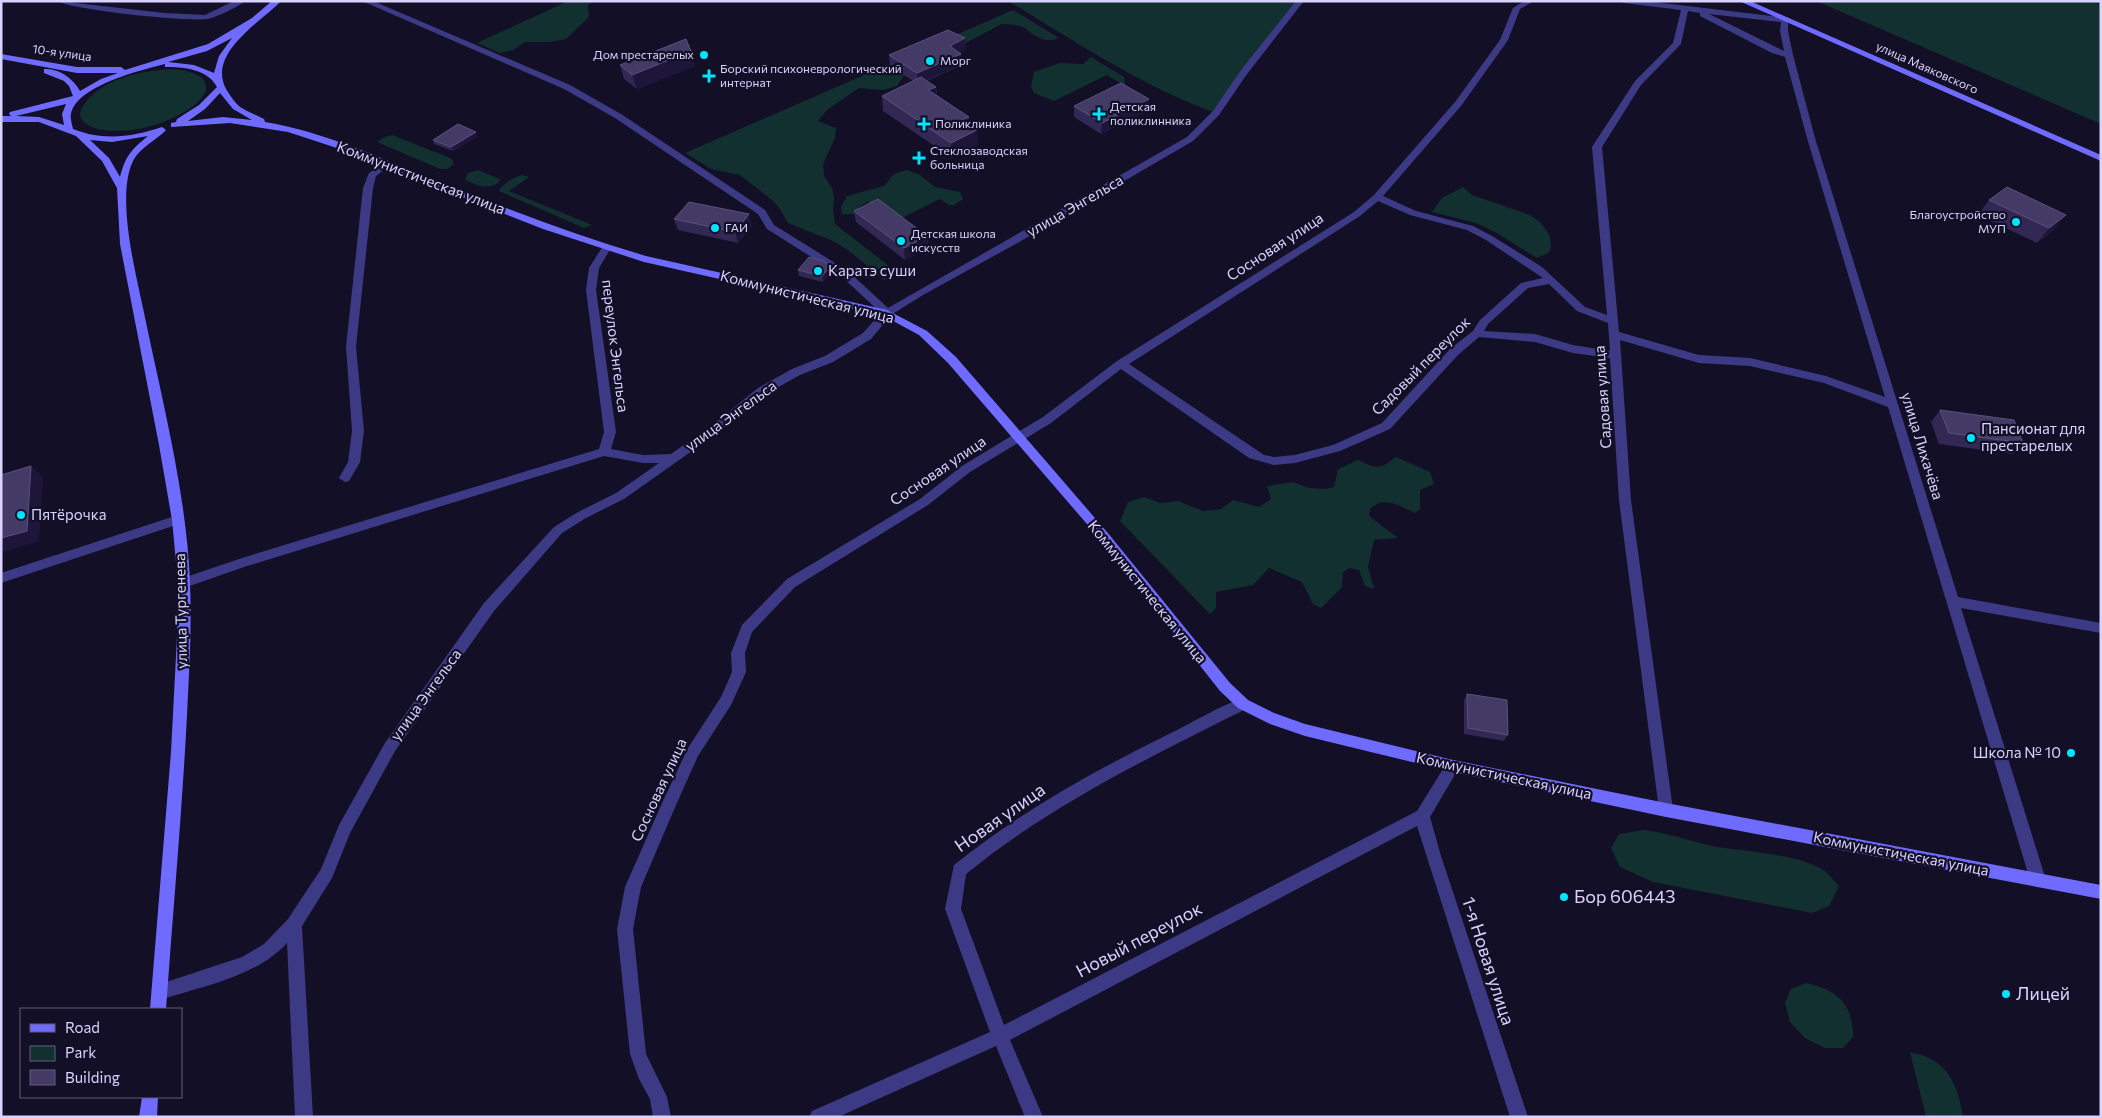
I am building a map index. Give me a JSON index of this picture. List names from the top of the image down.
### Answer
{
  "streets": {
    "street": [
      "10-я улица",
      "улица Маяковского",
      "Коммунистическая улица",
      "улица Энгельса",
      "Сосновая улица",
      "переулок Энгельса",
      "Садовый переулок",
      "Садовая улица",
      "улица Лихачёва",
      "улица Тургенева",
      "Новая улица",
      "Новый переулок",
      "1-я Новая улица"
    ]
  },
  "crossings": [
    ["улица Маяковского", "улица Лихачёва"],
    ["Коммунистическая улица", "улица Энгельса"],
    ["Коммунистическая улица", "Сосновая улица"],
    ["Коммунистическая улица", "переулок Энгельса"],
    ["Коммунистическая улица", "Садовая улица"],
    ["Коммунистическая улица", "улица Лихачёва"],
    ["Коммунистическая улица", "Новая улица"],
    ["улица Энгельса", "улица Тургенева"],
    ["Сосновая улица", "Садовый переулок"],
    ["Новая улица", "Новый переулок"],
    ["Новый переулок", "1-я Новая улица"]
  ],
  "places": {
    "other": [
      "Дом престарелых",
      "Морг",
      "Благоустройство МУП",
      "ГАИ",
      "Детская школа искусств",
      "Каратэ суши",
      "Пансионат для престарелых",
      "Пятёрочка",
      "Школа № 10",
      "Бор 606443",
      "Лицей"
    ],
    "health": [
      "Борский психоневрологический интернат",
      "Детская поликлинника",
      "Поликлиника",
      "Стеклозаводская больница"
    ]
  },
  "legend": ["Road", "Park", "Building"]
}
